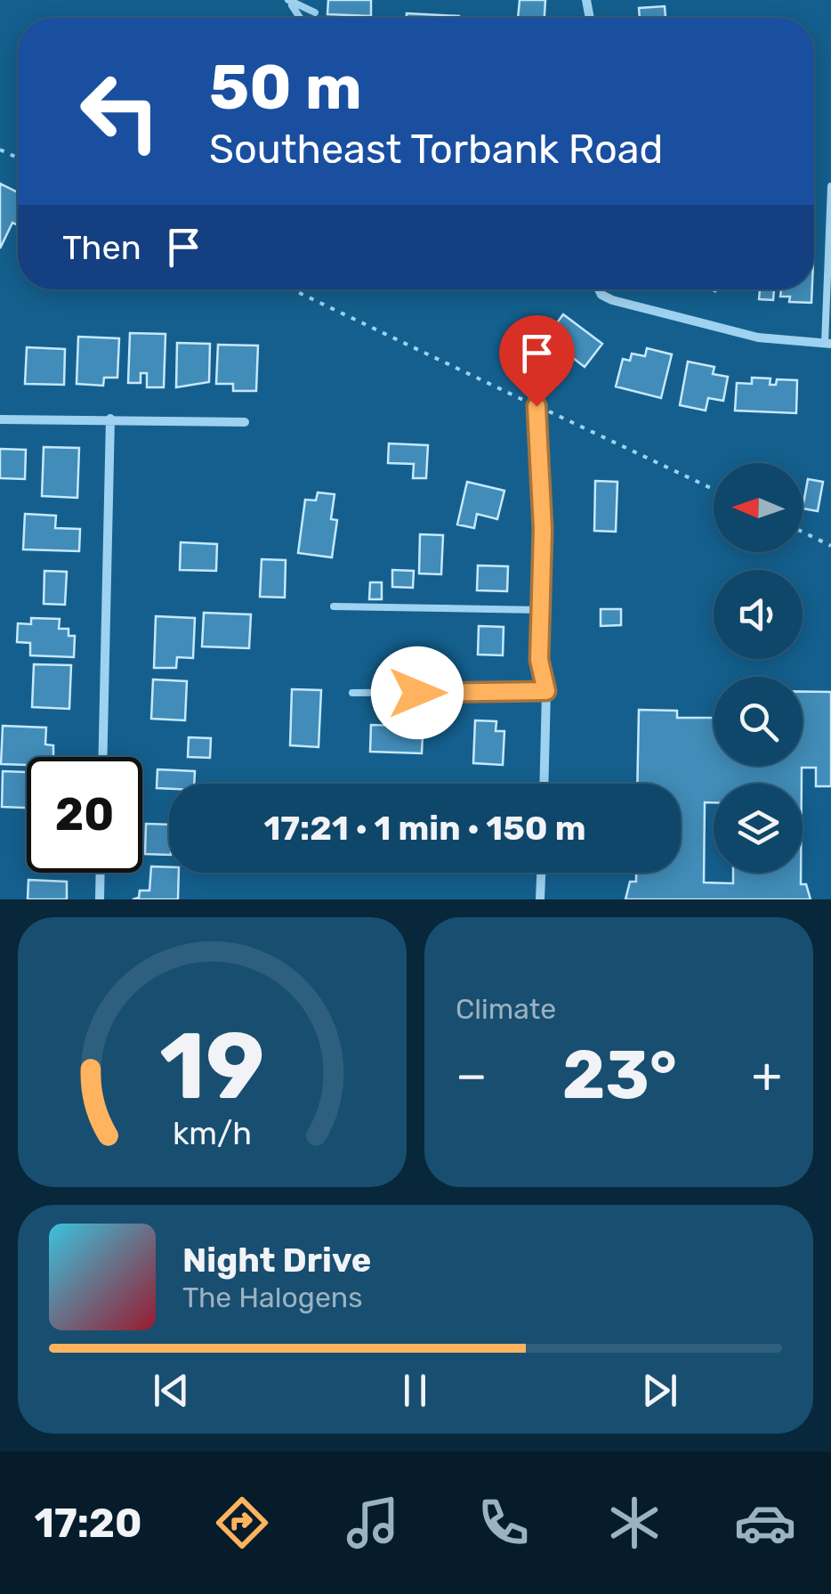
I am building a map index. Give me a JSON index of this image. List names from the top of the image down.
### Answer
{
  "north": "left",
  "page": {
    "turn": ["50 m", "Southeast Torbank Road"],
    "then": "Then",
    "limit": "20",
    "trip": "17:21 · 1 min · 150 m",
    "tile": "Climate",
    "heat": ["−", "23°", "+"],
    "song": ["Night Drive", "The Halogens"],
    "tabs": "17:20",
    "gauge": ["19", "km/h"]
  }
}
